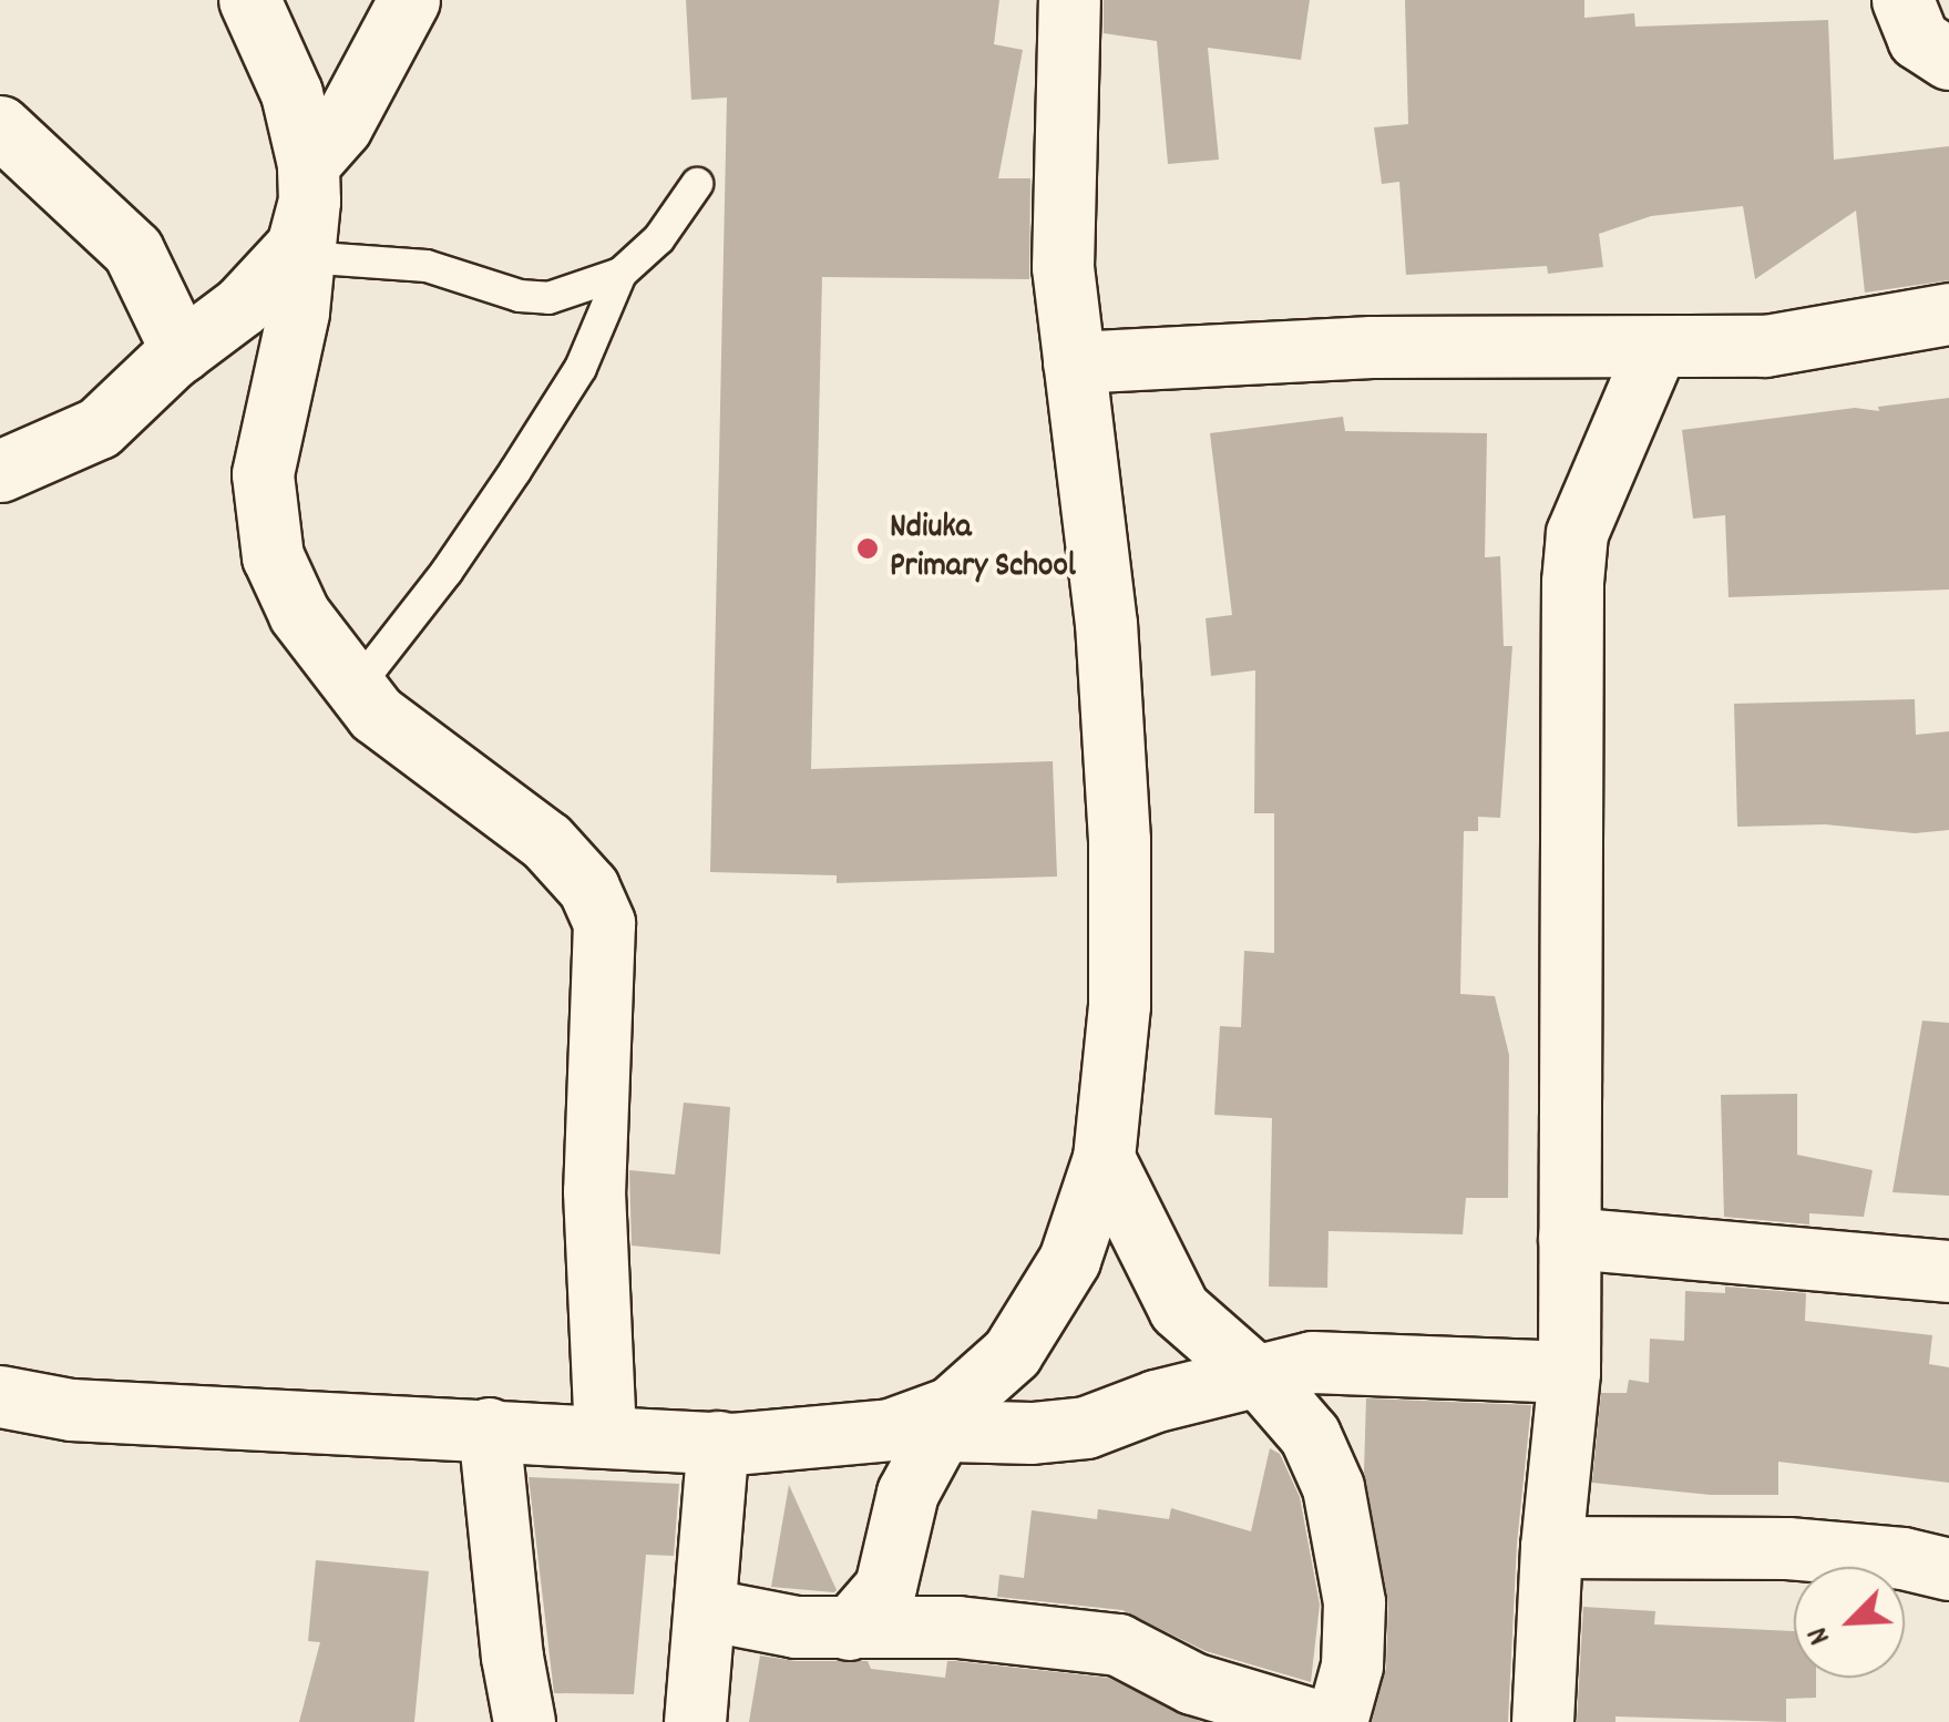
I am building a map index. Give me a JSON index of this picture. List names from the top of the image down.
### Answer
{
  "places": ["Ndiuka Primary School"],
  "north": "bottom left"
}
